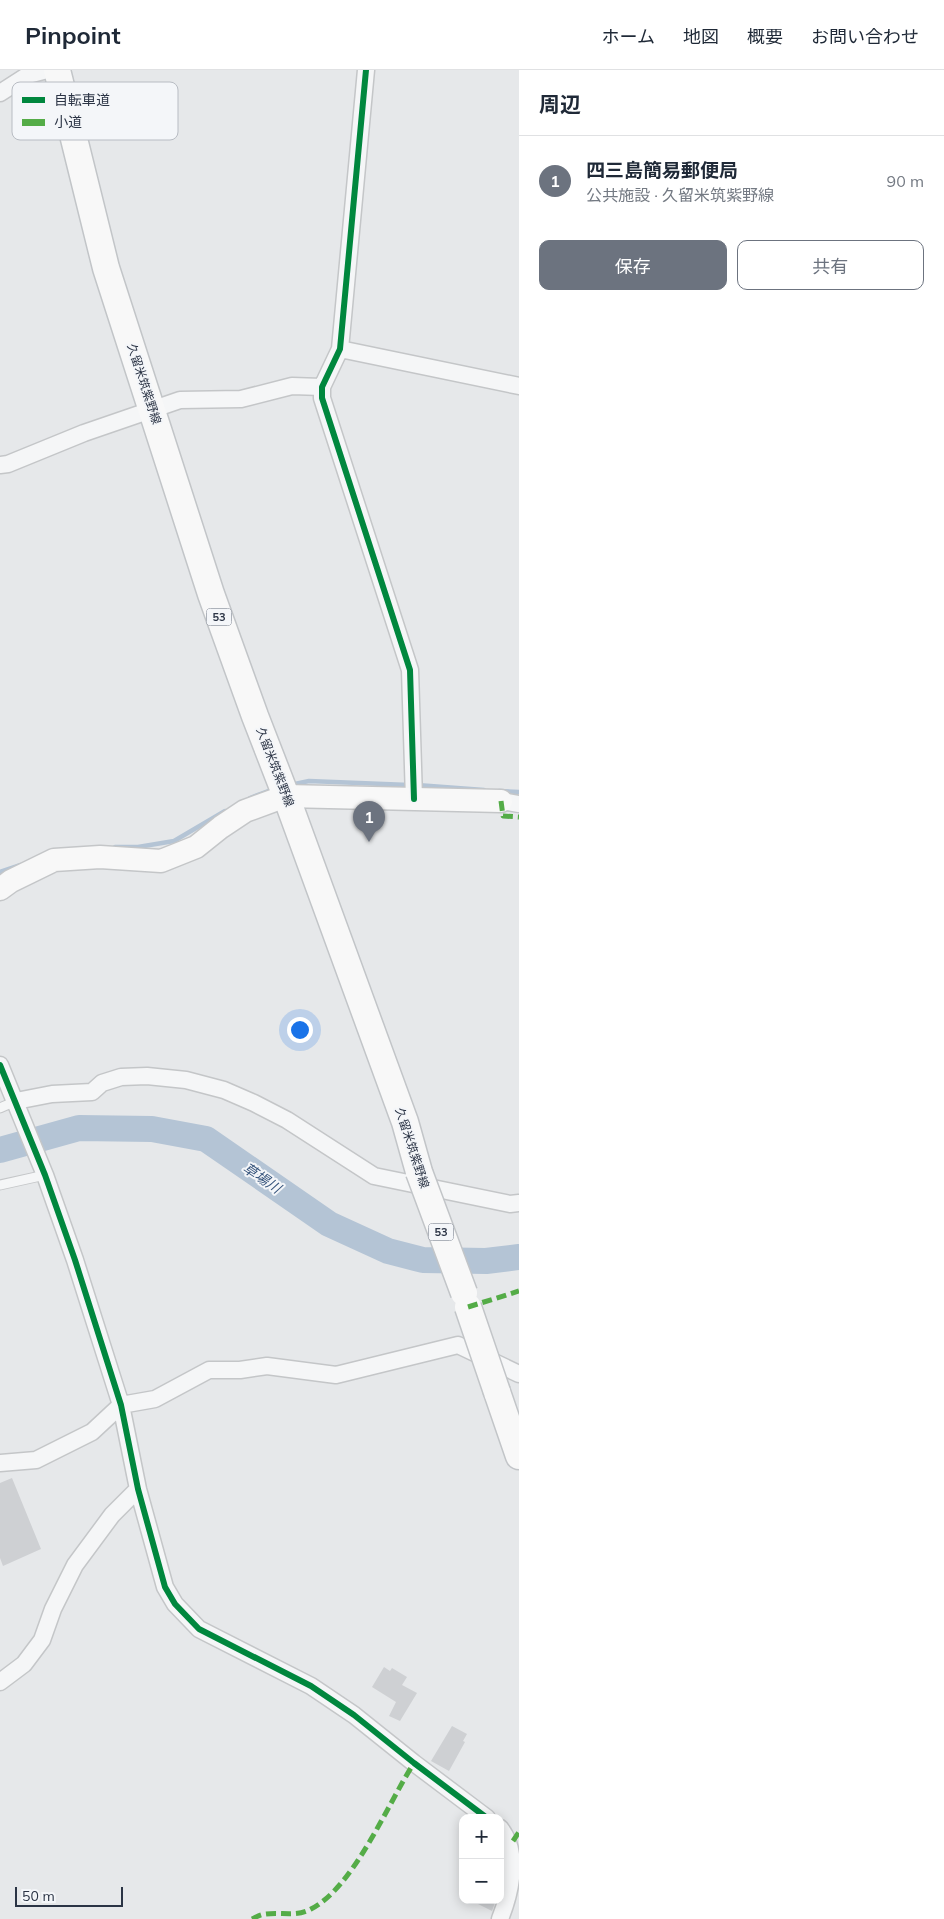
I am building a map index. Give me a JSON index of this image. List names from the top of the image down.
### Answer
{
  "streets": {
    "main road": ["久留米筑紫野線", "53"]
  },
  "water": ["草場川"],
  "legend": ["自転車道", "小道"],
  "scale_bar": "50 m",
  "page": {
    "header": "Pinpoint",
    "nav": [
      "ホーム",
      "地図",
      "概要",
      "お問い合わせ"
    ],
    "heading": "周辺",
    "list": [
      {
        "mark": "1",
        "name": "四三島簡易郵便局",
        "note": "公共施設 · 久留米筑紫野線",
        "value": "90 m"
      }
    ],
    "buttons": ["保存", "共有"],
    "pins": "1",
    "map_buttons": ["+", "−"],
    "scale": "50 m"
  }
}
